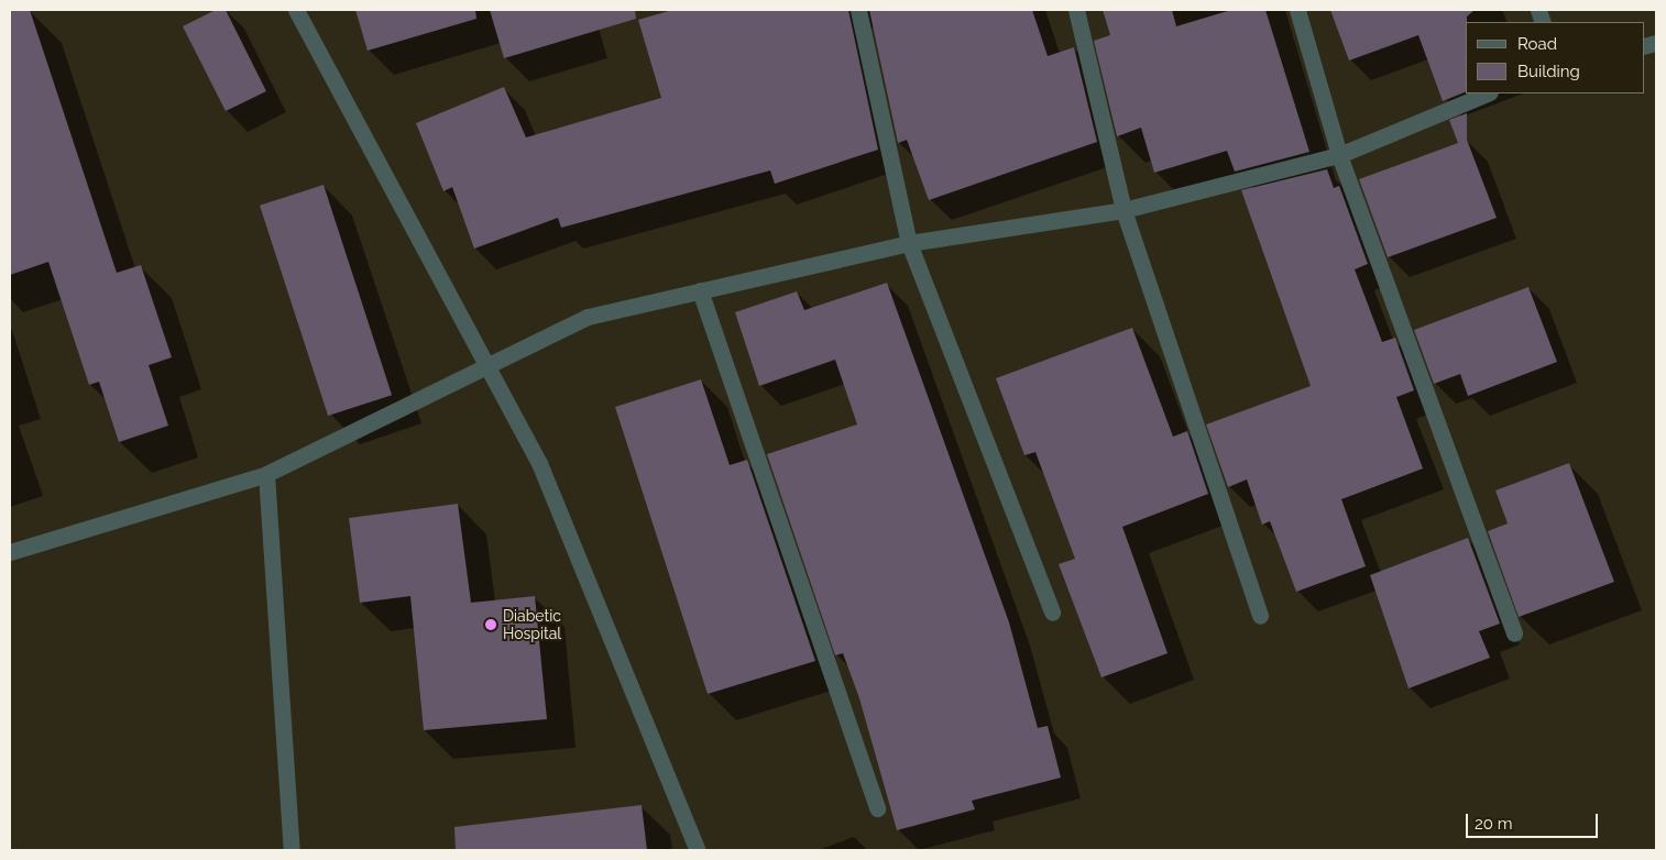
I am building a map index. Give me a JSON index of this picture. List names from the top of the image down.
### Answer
{
  "places": ["Diabetic Hospital"],
  "legend": ["Road", "Building"],
  "scale_bar": "20 m"
}
